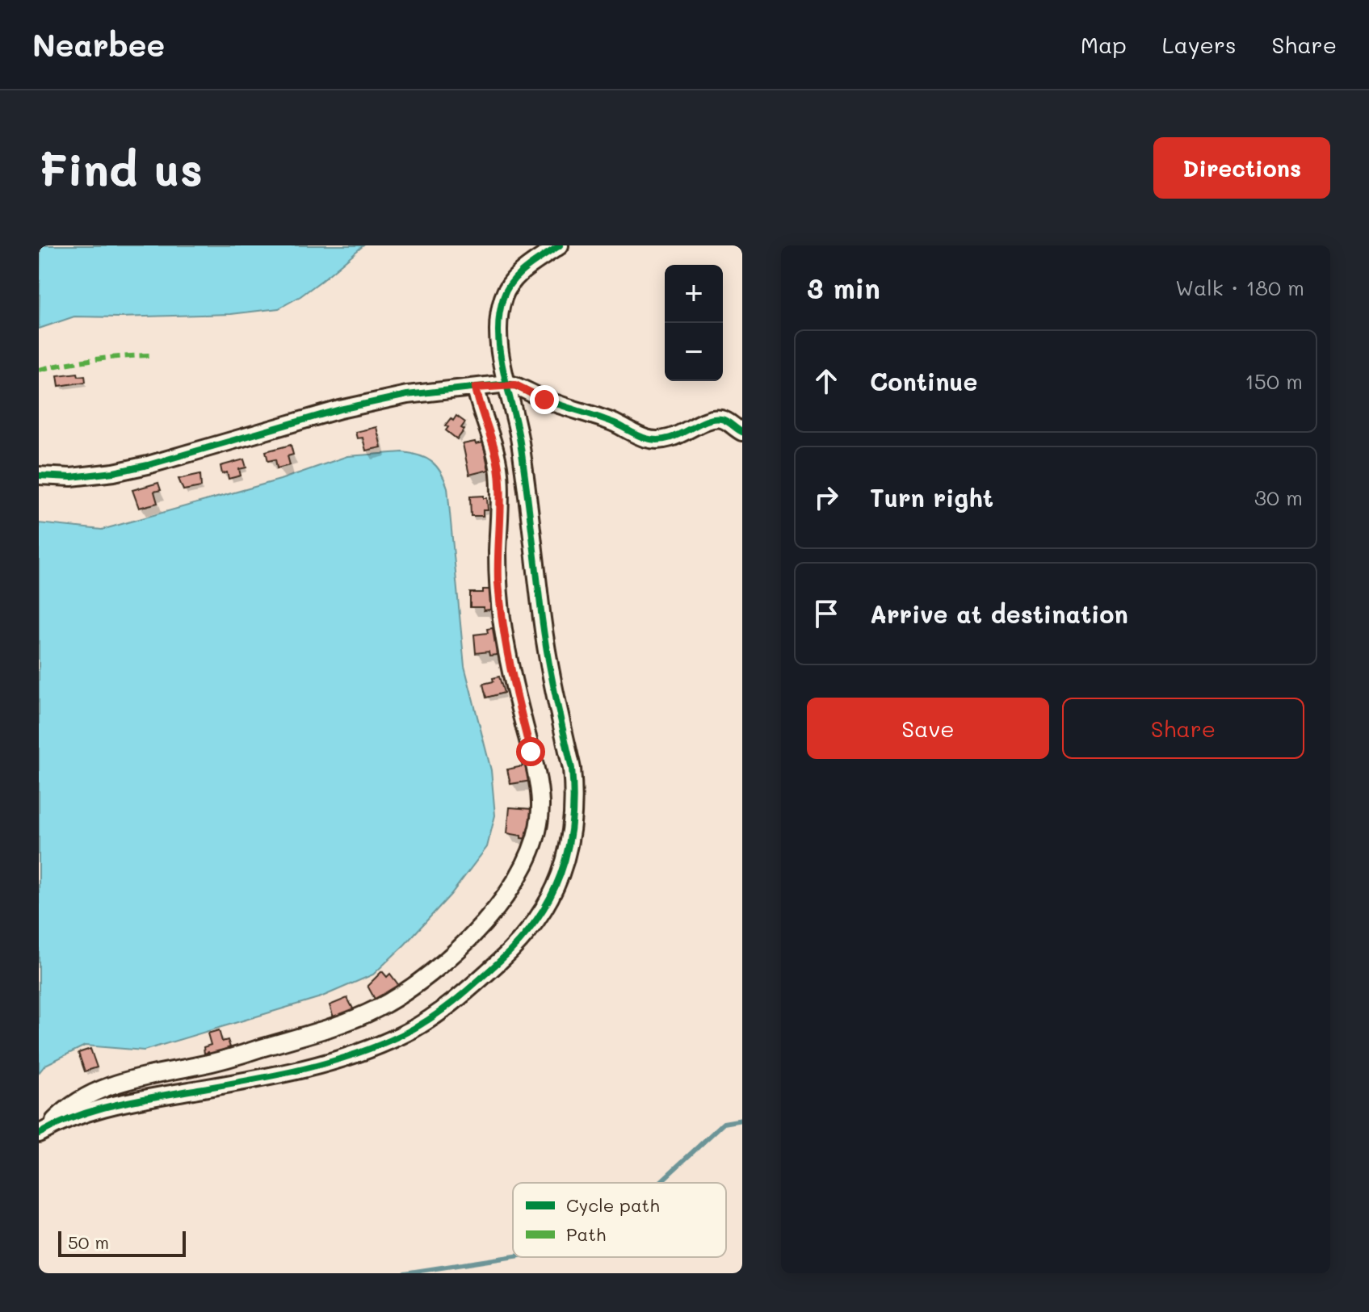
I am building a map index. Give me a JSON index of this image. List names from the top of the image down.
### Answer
{
  "legend": ["Cycle path", "Path"],
  "scale_bar": "50 m",
  "page": {
    "header": "Nearbee",
    "nav": ["Map", "Layers", "Share"],
    "buttons": [
      "Directions",
      ["Save", "Share"]
    ],
    "title": "Find us",
    "heading": ["3 min", "Walk · 180 m"],
    "map_buttons": ["+", "−"],
    "list": [
      ["Continue", "150 m"],
      ["Turn right", "30 m"],
      "Arrive at destination"
    ],
    "scale": "50 m"
  }
}
